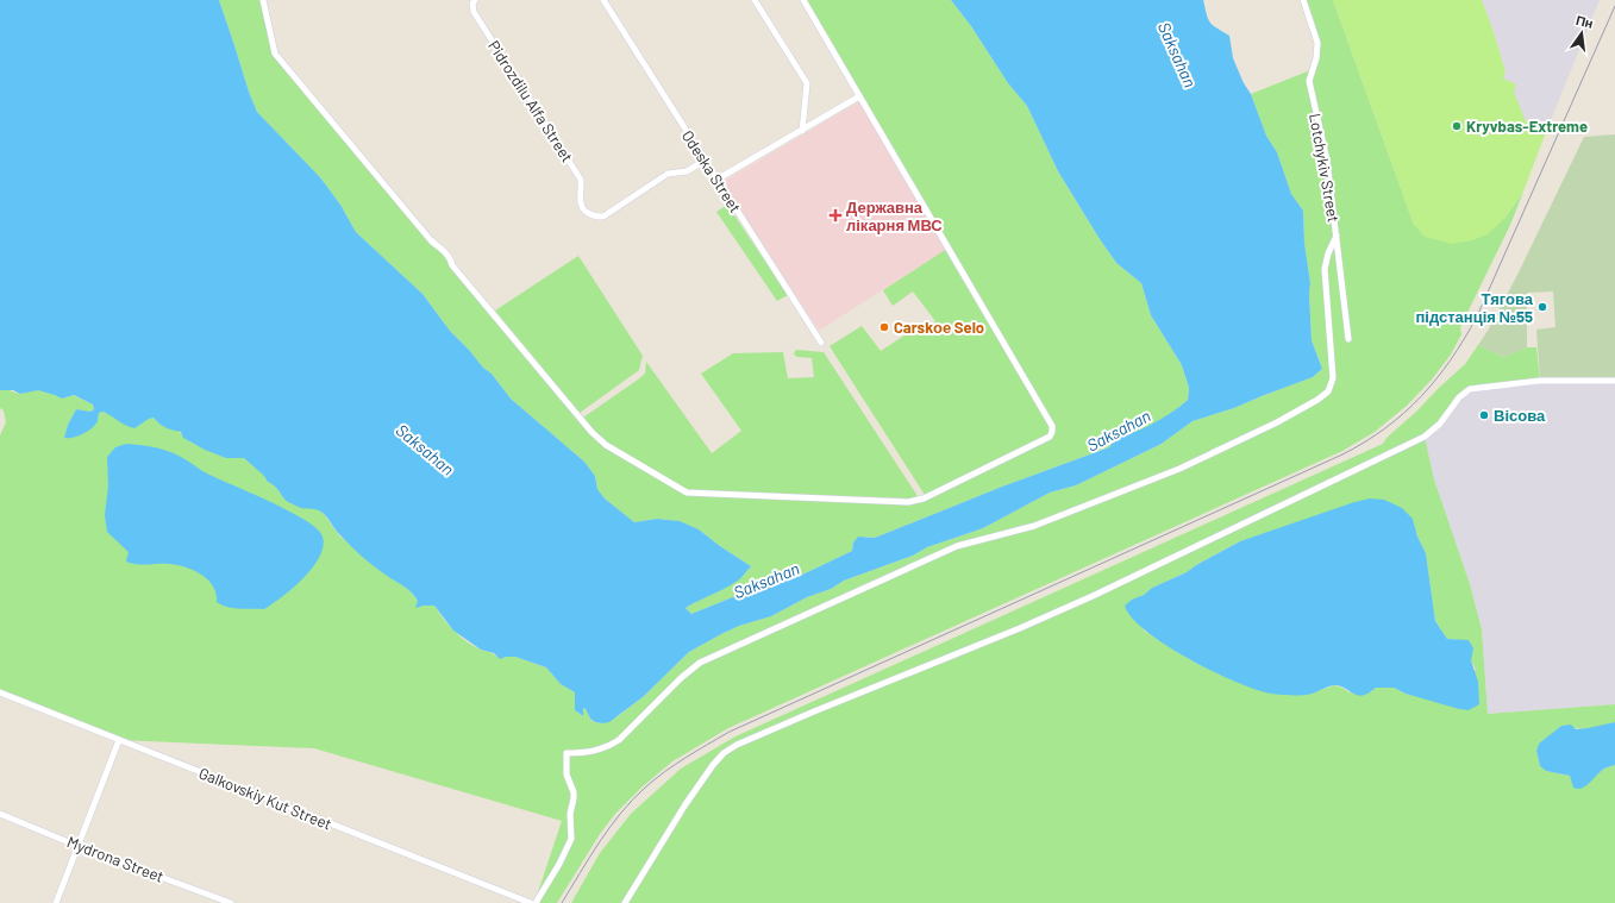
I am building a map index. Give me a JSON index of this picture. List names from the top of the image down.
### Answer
{
  "streets": {
    "street": [
      "Pidrozdilu Alfa Street",
      "Lotchykiv Street",
      "Odeska Street",
      "Galkovskiy Kut Street",
      "Mydrona Street"
    ]
  },
  "crossings": [
    ["Pidrozdilu Alfa Street", "Odeska Street"]
  ],
  "water": ["Saksahan"],
  "places": {
    "other": [
      "Kryvbas-Extreme",
      "Тягова підстанція №55",
      "Carskое Selo",
      "Вісова"
    ],
    "health": ["Державна лікарня МВС"]
  },
  "north": "top"
}
